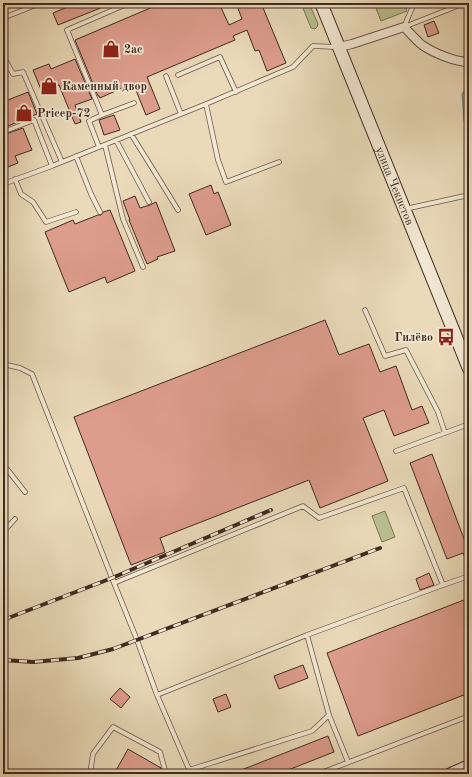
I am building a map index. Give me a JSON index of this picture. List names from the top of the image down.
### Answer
{
  "streets": {
    "main road": ["улица Чекистов"]
  },
  "places": {
    "shop": ["2ас", "Каменный двор", "Pricep-72"],
    "bus stop": ["Гилёво"]
  }
}
